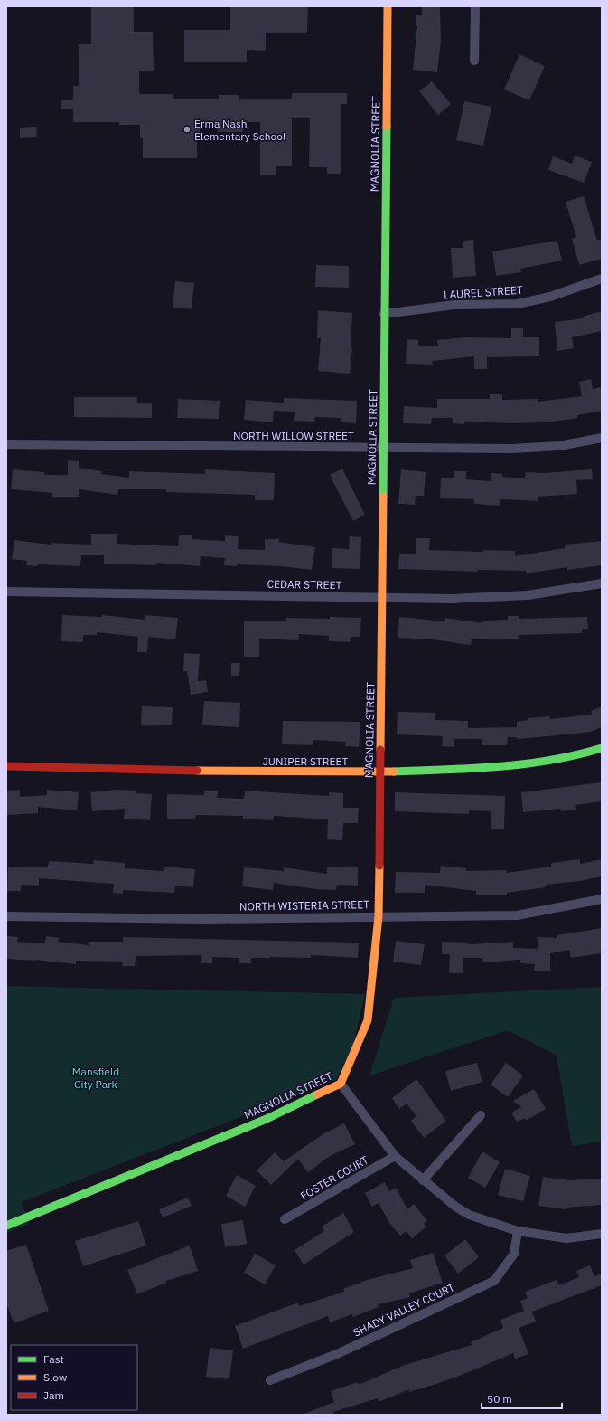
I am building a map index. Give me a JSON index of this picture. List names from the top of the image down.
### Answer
{
  "streets": {
    "street": [
      "MAGNOLIA STREET",
      "LAUREL STREET",
      "NORTH WILLOW STREET",
      "CEDAR STREET",
      "JUNIPER STREET",
      "NORTH WISTERIA STREET",
      "FOSTER COURT",
      "SHADY VALLEY COURT"
    ]
  },
  "crossings": [
    ["MAGNOLIA STREET", "LAUREL STREET"],
    ["MAGNOLIA STREET", "NORTH WILLOW STREET"],
    ["MAGNOLIA STREET", "CEDAR STREET"],
    ["MAGNOLIA STREET", "JUNIPER STREET"],
    ["MAGNOLIA STREET", "NORTH WISTERIA STREET"]
  ],
  "parks": ["Mansfield City Park"],
  "places": ["Erma Nash Elementary School"],
  "legend": ["Fast", "Slow", "Jam"],
  "scale_bar": "50 m"
}
